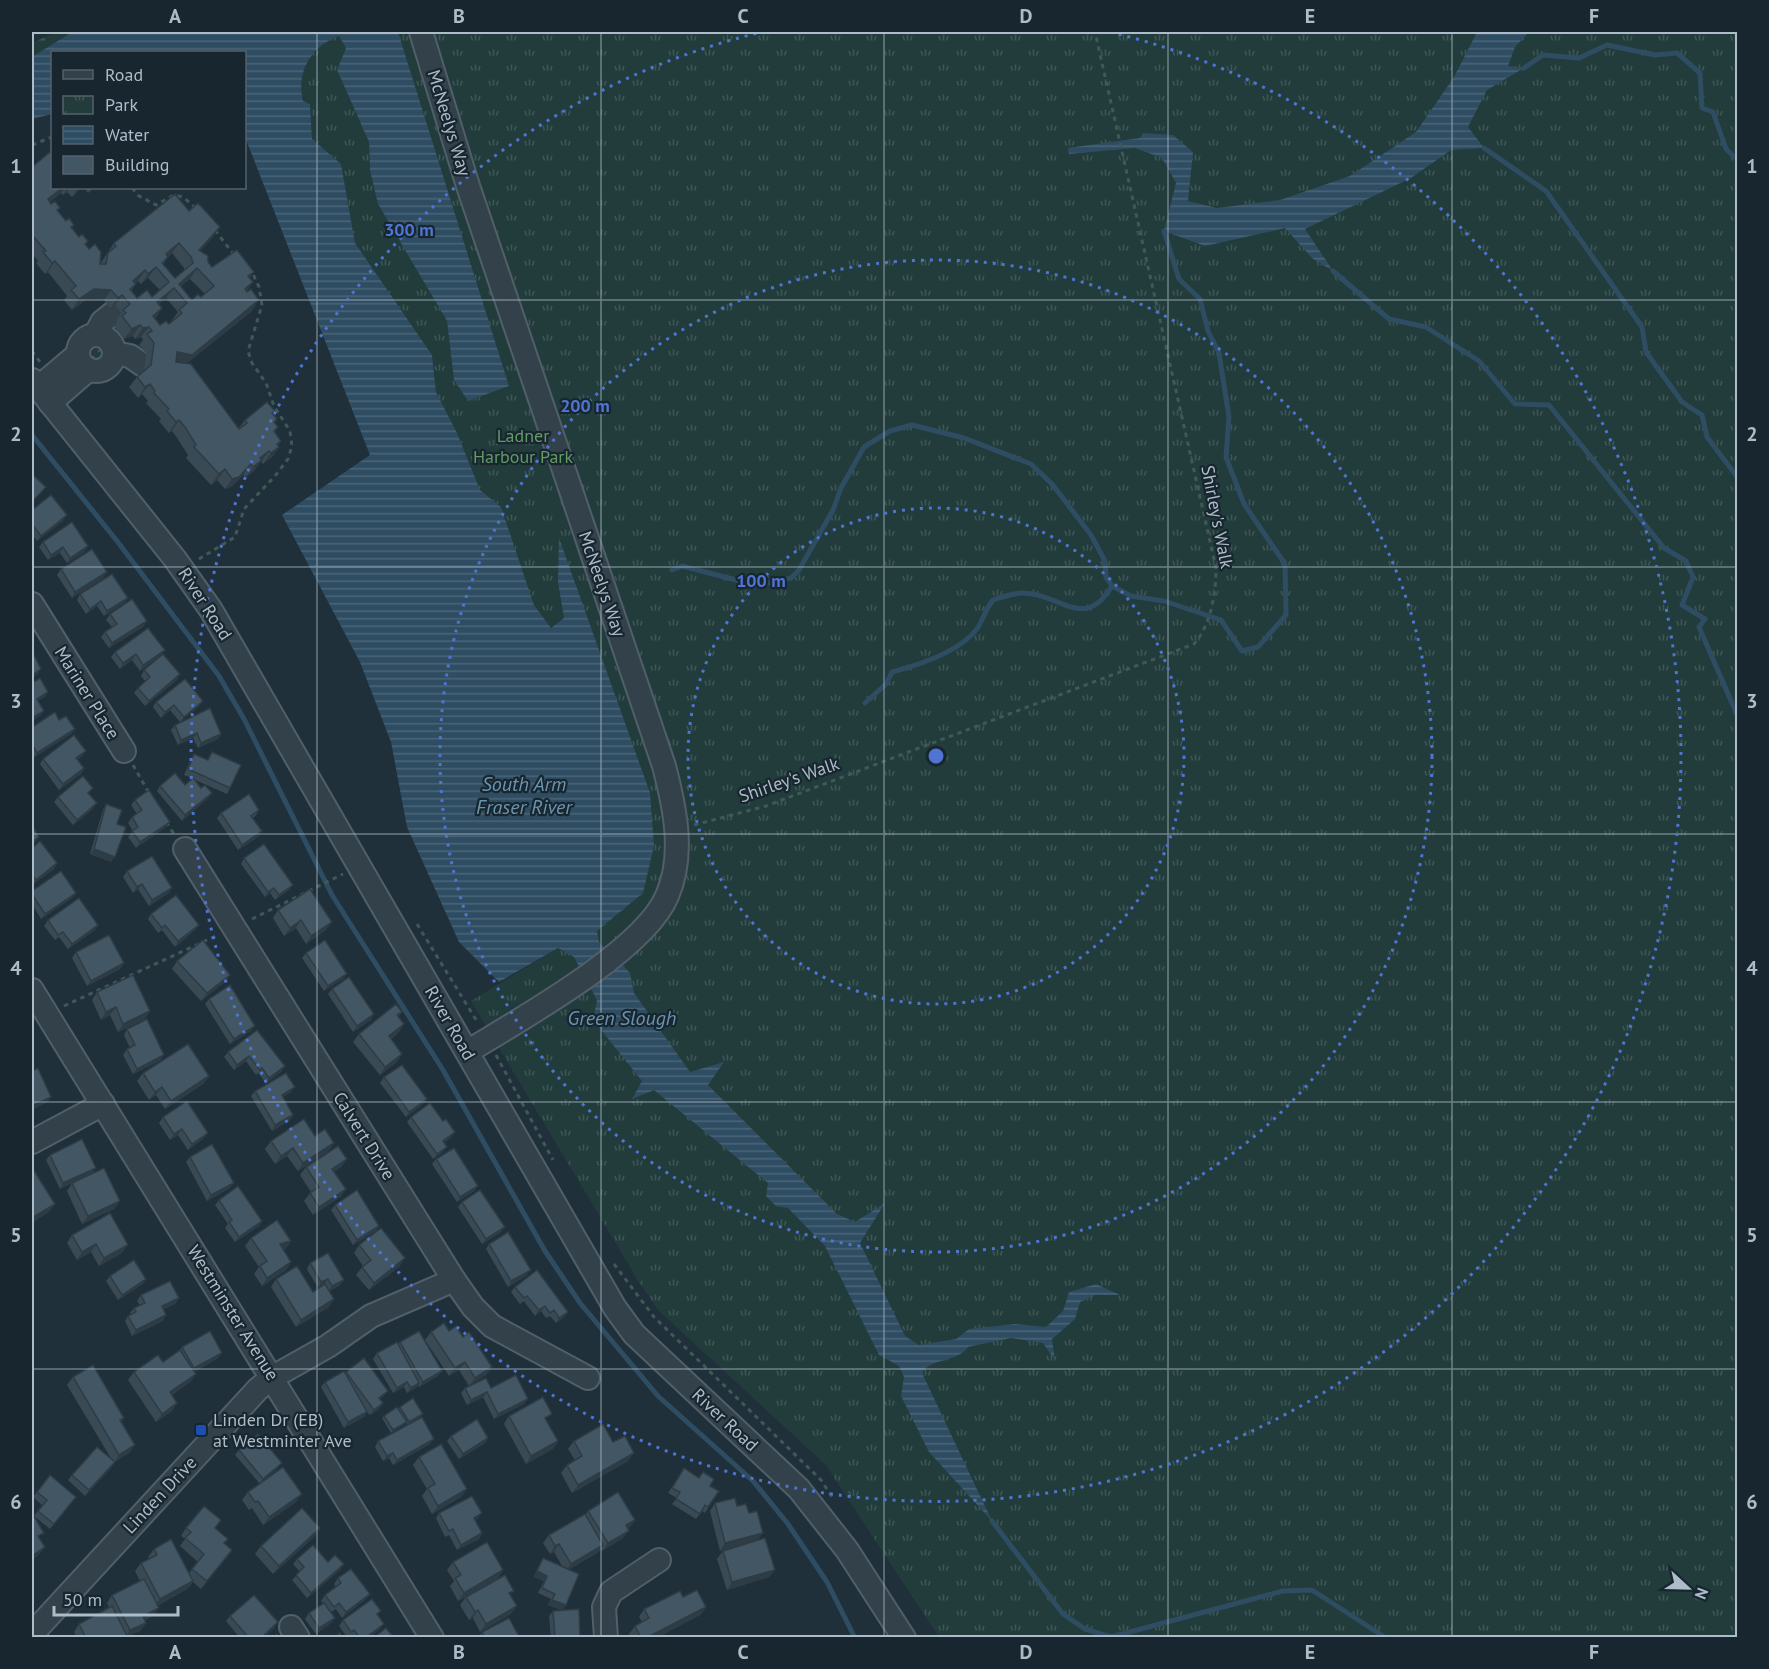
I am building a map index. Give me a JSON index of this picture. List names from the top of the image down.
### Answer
{
  "streets": {
    "street": [
      "McNeelys Way",
      "River Road",
      "Mariner Place",
      "Calvert Drive",
      "Westminster Avenue",
      "Linden Drive"
    ],
    "path": ["Shirley's Walk"]
  },
  "crossings": [
    ["McNeelys Way", "Shirley's Walk"],
    ["McNeelys Way", "River Road"],
    ["Calvert Drive", "Linden Drive"],
    ["Westminster Avenue", "Linden Drive"]
  ],
  "water": ["South Arm Fraser River", "Green Slough"],
  "parks": ["Ladner Harbour Park"],
  "places": {
    "transit": ["Linden Dr (EB) at Westminter Ave"]
  },
  "legend": [
    "Road",
    "Park",
    "Water",
    "Building"
  ],
  "scale_bar": "50 m",
  "north": "right",
  "grid": {
    "columns": [
      "A",
      "B",
      "C",
      "D",
      "E",
      "F"
    ],
    "rows": [
      "1",
      "2",
      "3",
      "4",
      "5",
      "6"
    ]
  },
  "rings": ["300 m", "200 m", "100 m"]
}
